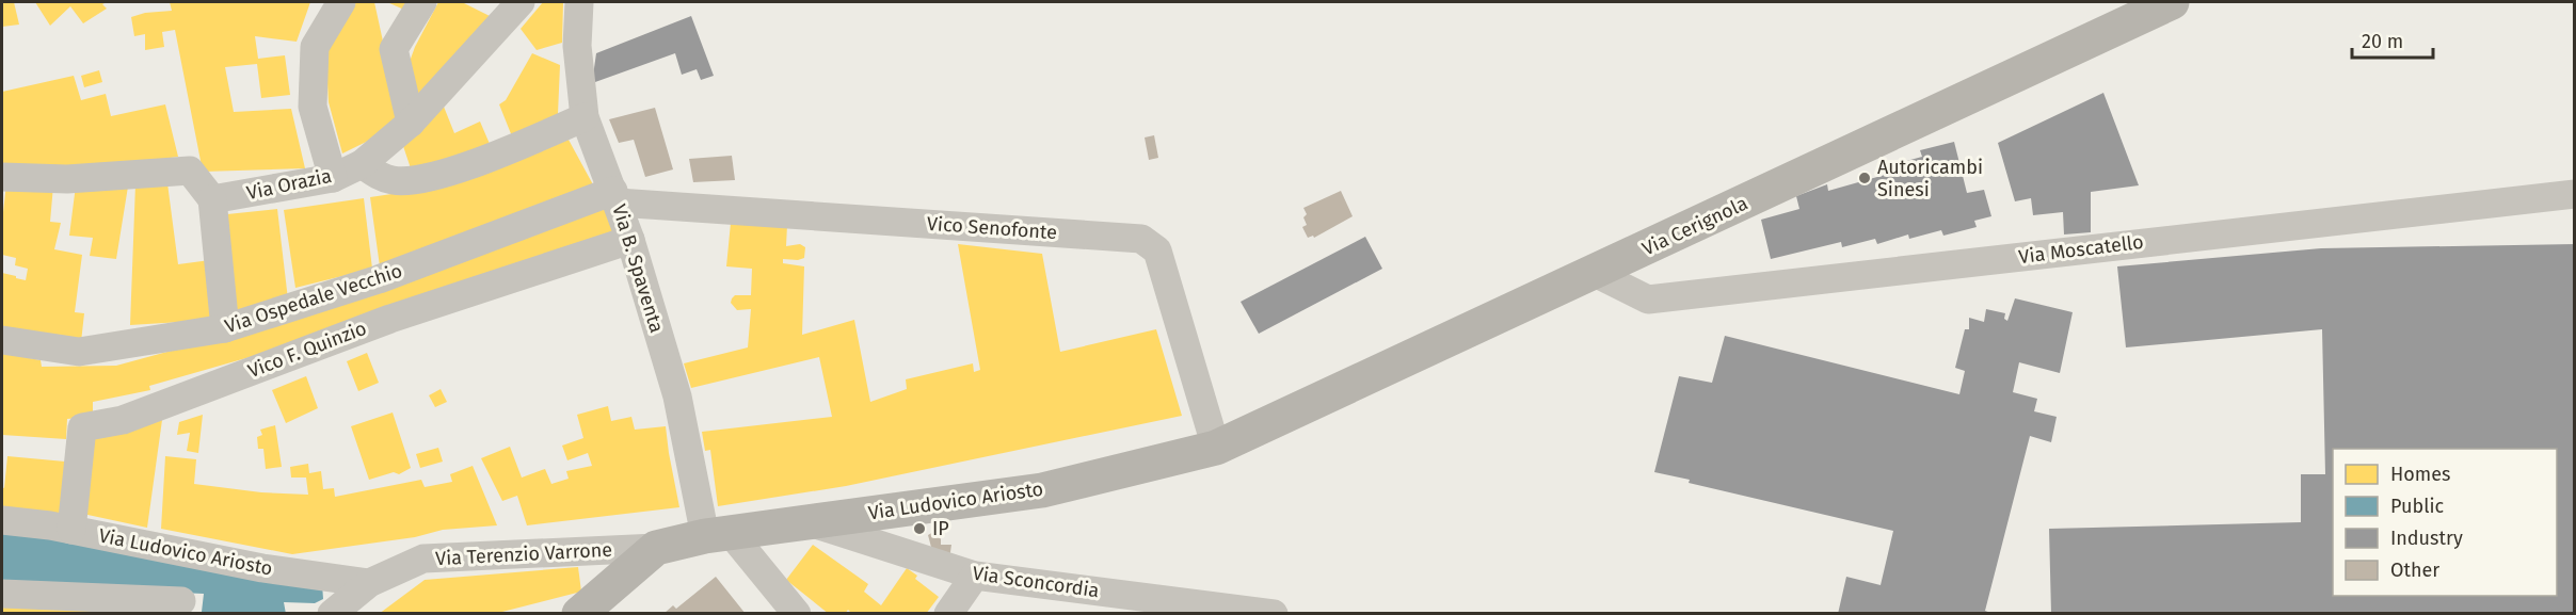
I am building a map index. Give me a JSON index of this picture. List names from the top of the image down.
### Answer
{
  "streets": {
    "street": [
      "Via Orazia",
      "Via Cerignola",
      "Vico Senofonte",
      "Via Moscatello",
      "Via B. Spaventa",
      "Via Ospedale Vecchio",
      "Vico F. Quinzio",
      "Via Ludovico Ariosto",
      "Via Terenzio Varrone",
      "Via Sconcordia"
    ]
  },
  "crossings": [
    ["Via Cerignola", "Vico Senofonte"],
    ["Via Cerignola", "Via Moscatello"],
    ["Via Cerignola", "Via Ludovico Ariosto"],
    ["Vico Senofonte", "Via B. Spaventa"],
    ["Vico Senofonte", "Via Ospedale Vecchio"],
    ["Vico Senofonte", "Via Ludovico Ariosto"],
    ["Via B. Spaventa", "Via Ospedale Vecchio"],
    ["Via B. Spaventa", "Vico F. Quinzio"],
    ["Via B. Spaventa", "Via Ludovico Ariosto"],
    ["Vico F. Quinzio", "Via Ludovico Ariosto"],
    ["Via Ludovico Ariosto", "Via Terenzio Varrone"],
    ["Via Ludovico Ariosto", "Via Sconcordia"]
  ],
  "places": ["Autoricambi Sinesi", "IP"],
  "legend": [
    "Homes",
    "Public",
    "Industry",
    "Other"
  ],
  "scale_bar": "20 m"
}
